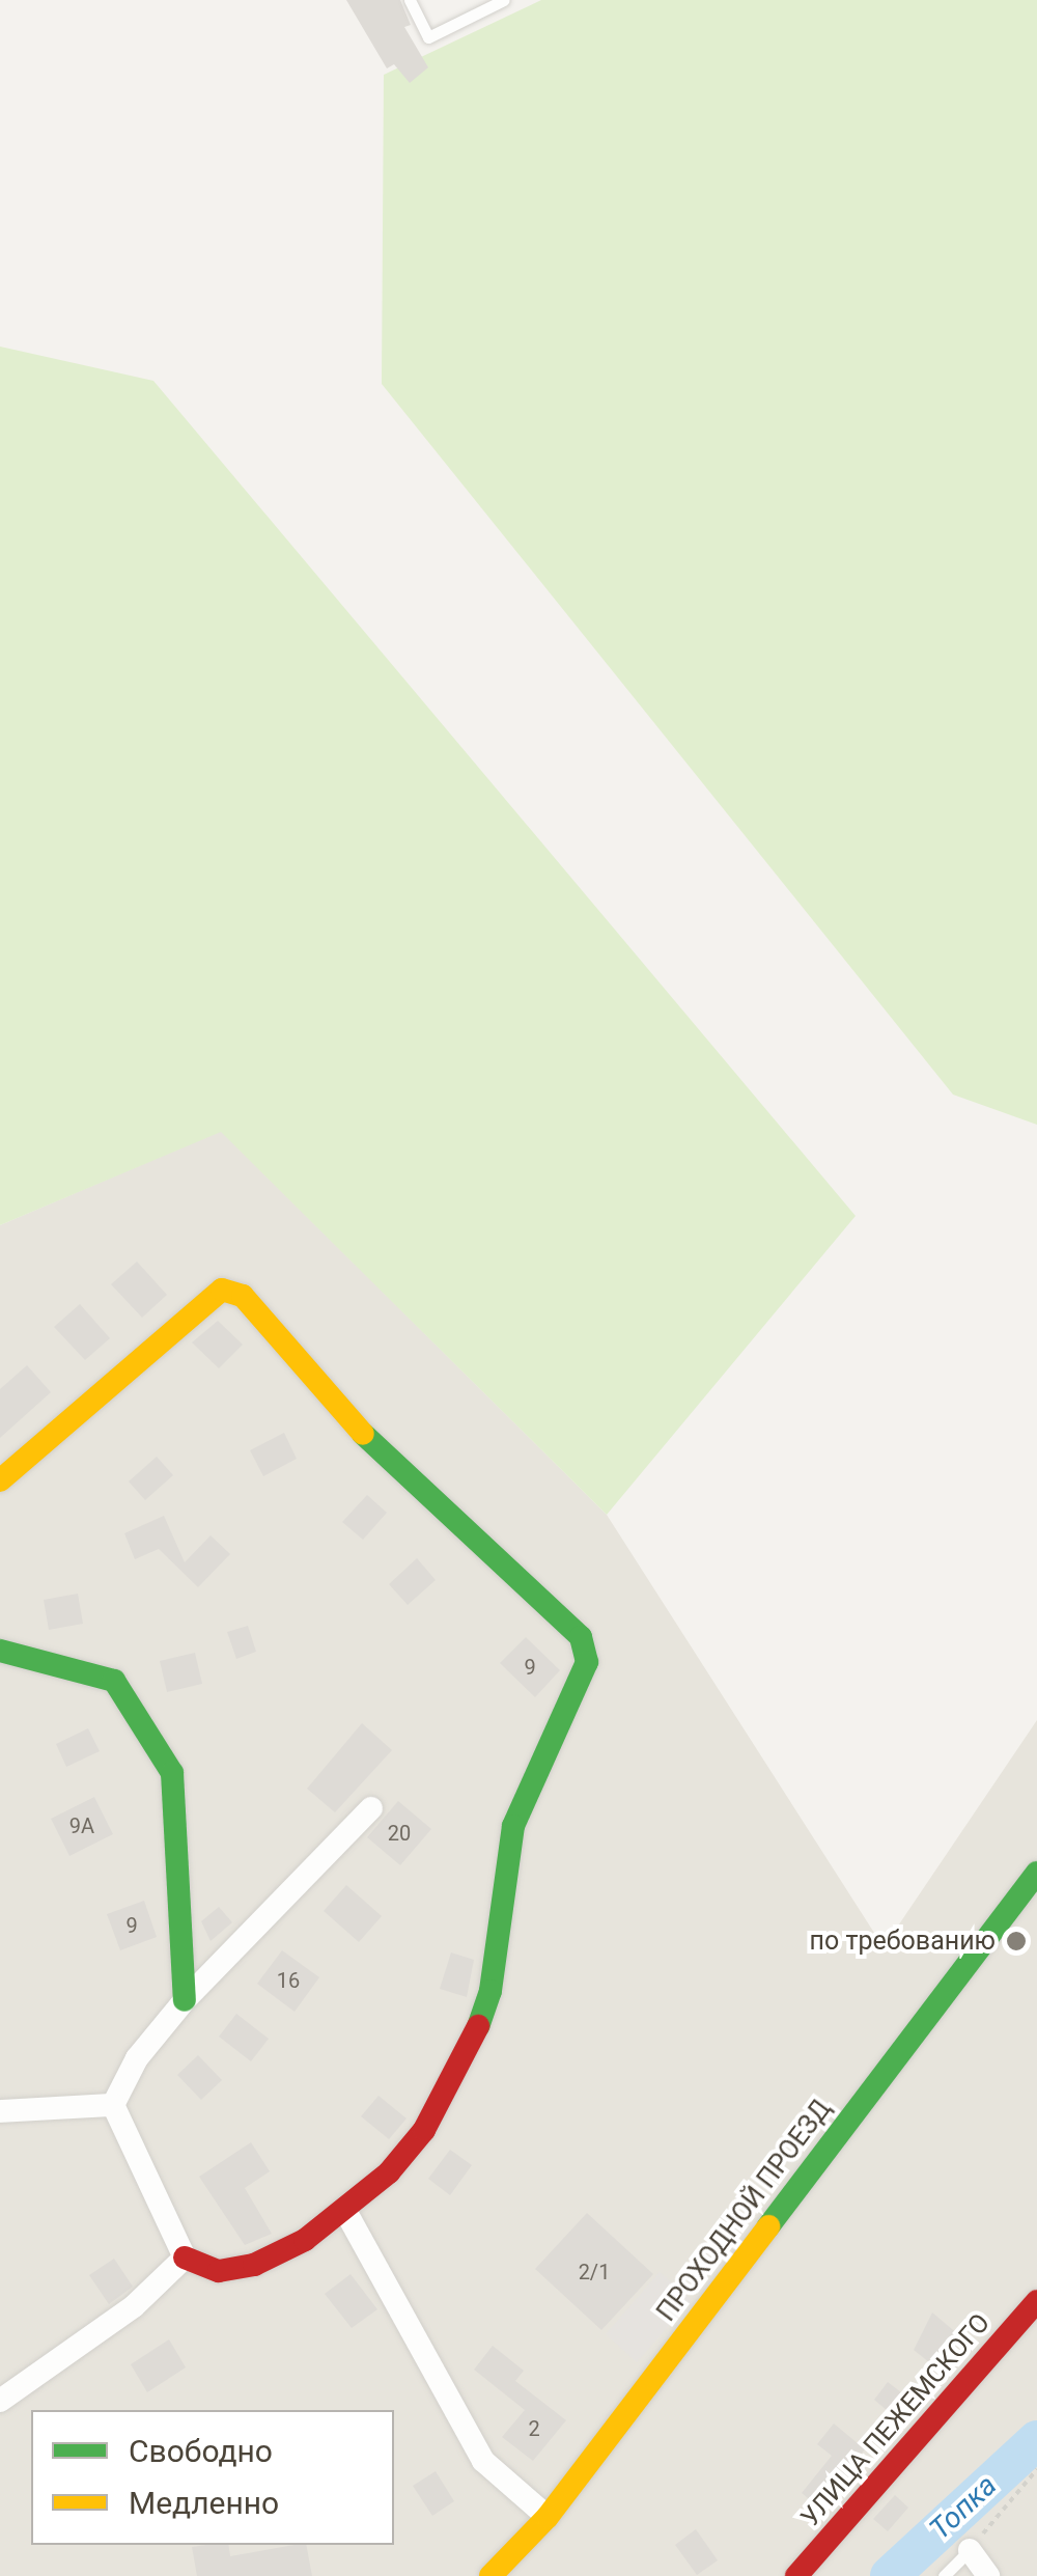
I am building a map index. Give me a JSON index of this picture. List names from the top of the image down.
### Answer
{
  "streets": {
    "street": ["ПРОХОДНОЙ ПРОЕЗД", "УЛИЦА ПЕЖЕМСКОГО"]
  },
  "water": ["Топка"],
  "places": ["по требованию"],
  "house_numbers": [
    "9",
    "9А",
    "20",
    "9",
    "16",
    "2/1",
    "2"
  ],
  "legend": ["Свободно", "Медленно"]
}
